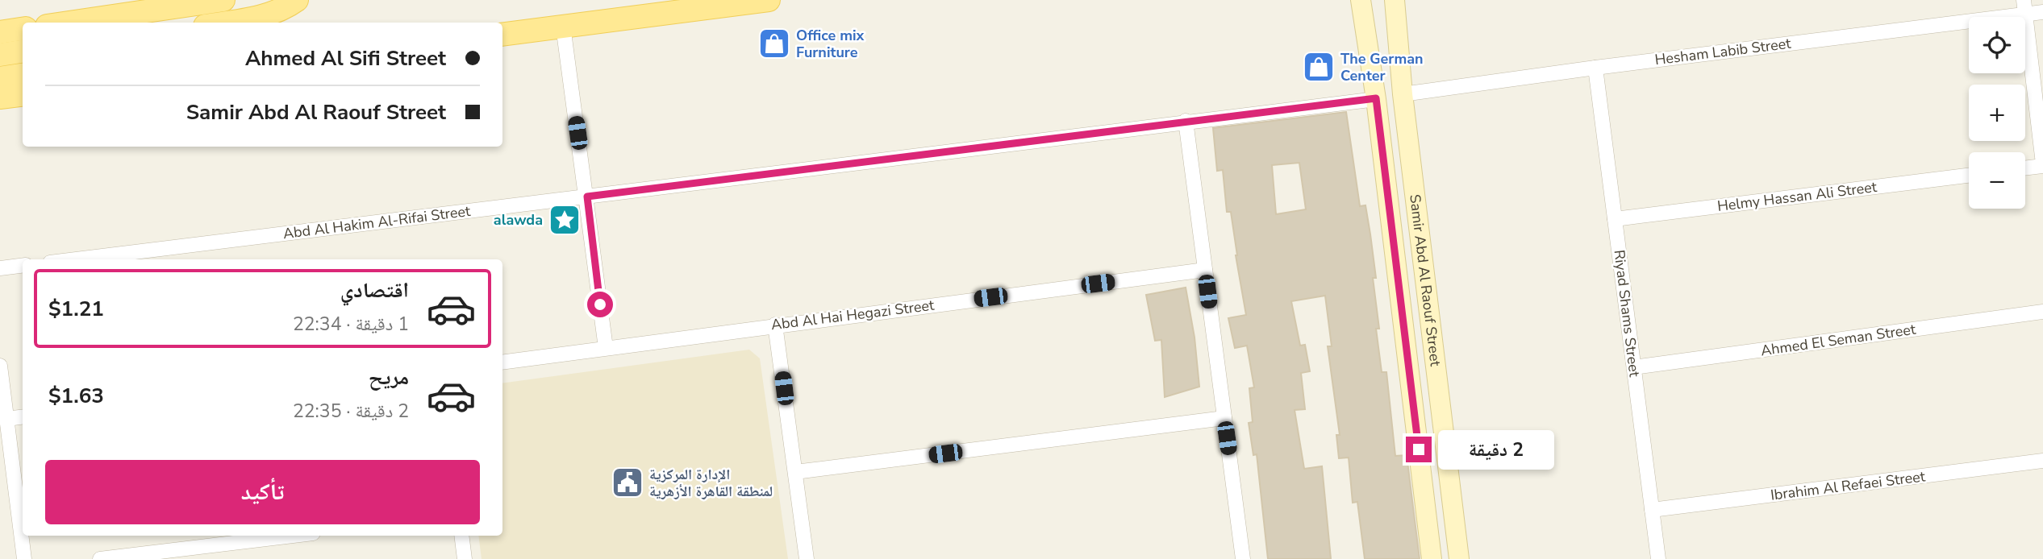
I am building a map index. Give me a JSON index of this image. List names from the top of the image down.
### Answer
{
  "streets": {
    "street": [
      "Hesham Labib Street",
      "Helmy Hassan Ali Street",
      "Abd Al Hakim Al-Rifai Street",
      "Samir Abd Al Raouf Street",
      "Riyad Shams Street",
      "Abd Al Hai Hegazi Street",
      "Ahmed El Seman Street",
      "Ibrahim Al Refaei Street"
    ]
  },
  "crossings": [
    ["Hesham Labib Street", "Samir Abd Al Raouf Street"],
    ["Hesham Labib Street", "Riyad Shams Street"],
    ["Helmy Hassan Ali Street", "Riyad Shams Street"],
    ["Abd Al Hakim Al-Rifai Street", "Samir Abd Al Raouf Street"],
    ["Riyad Shams Street", "Ahmed El Seman Street"],
    ["Riyad Shams Street", "Ibrahim Al Refaei Street"]
  ],
  "places": {
    "shop": ["Office mix Furniture", "The German Center"],
    "place": ["alawda"],
    "public building": ["الإدارة المركزية لمنطقة القاهرة الأزهرية"]
  },
  "page": {
    "map_buttons": ["+", "−"],
    "banner": ["Ahmed Al Sifi Street", "Samir Abd Al Raouf Street"],
    "list": [
      {
        "name": "اقتصادي",
        "note": "1 دقيقة · 22:34",
        "value": "$1.21"
      },
      {
        "name": "مريح",
        "note": "2 دقيقة · 22:35",
        "value": "$1.63"
      }
    ],
    "bubble": "2 دقيقة",
    "buttons": "تأكيد"
  }
}
